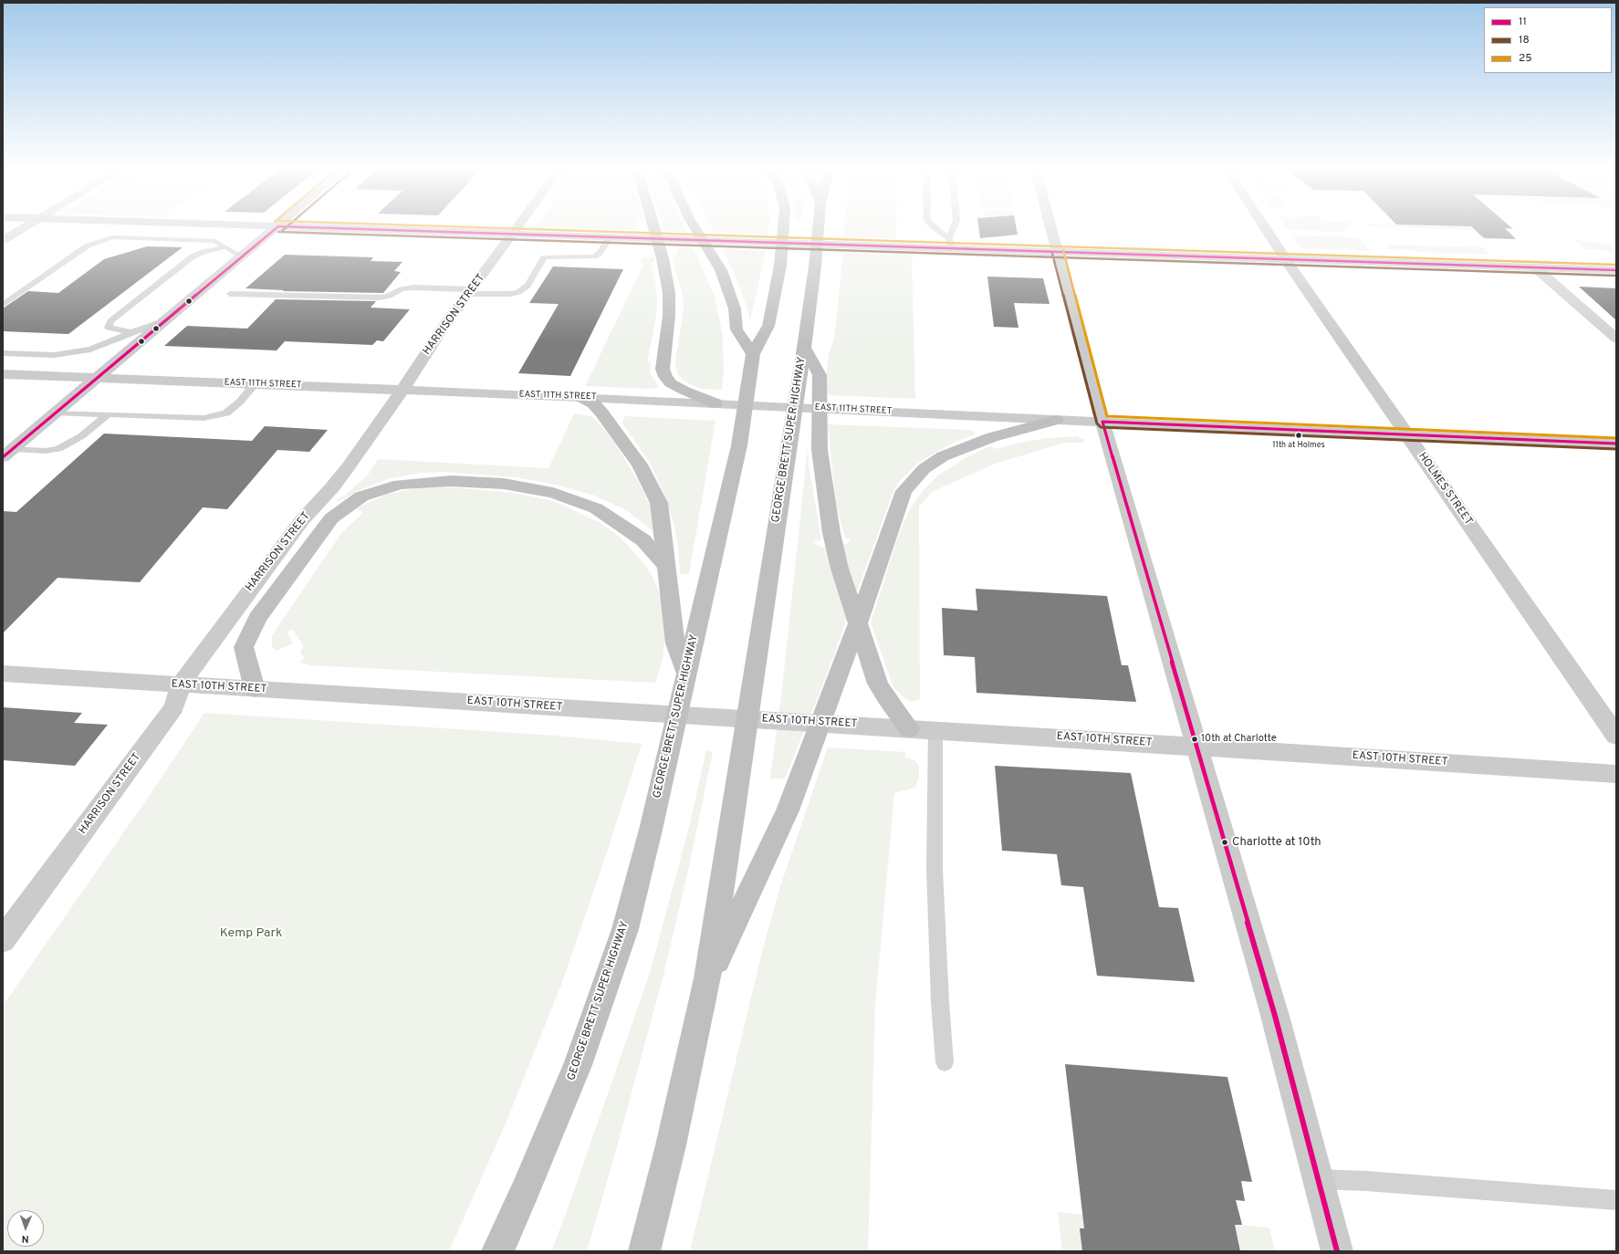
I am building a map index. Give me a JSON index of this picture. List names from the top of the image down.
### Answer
{
  "streets": {
    "highway": ["GEORGE BRETT SUPER HIGHWAY"],
    "main road": [
      "HARRISON STREET",
      "EAST 11TH STREET",
      "HOLMES STREET",
      "EAST 10TH STREET"
    ]
  },
  "crossings": [
    ["HARRISON STREET", "EAST 11TH STREET"],
    ["HARRISON STREET", "EAST 10TH STREET"],
    ["EAST 11TH STREET", "HOLMES STREET"]
  ],
  "parks": ["Kemp Park"],
  "places": ["11th at Holmes", "10th at Charlotte", "Charlotte at 10th"],
  "lines": ["transit line 11", "transit line 18", "transit line 25"],
  "legend": ["11", "18", "25"],
  "north": "bottom"
}
